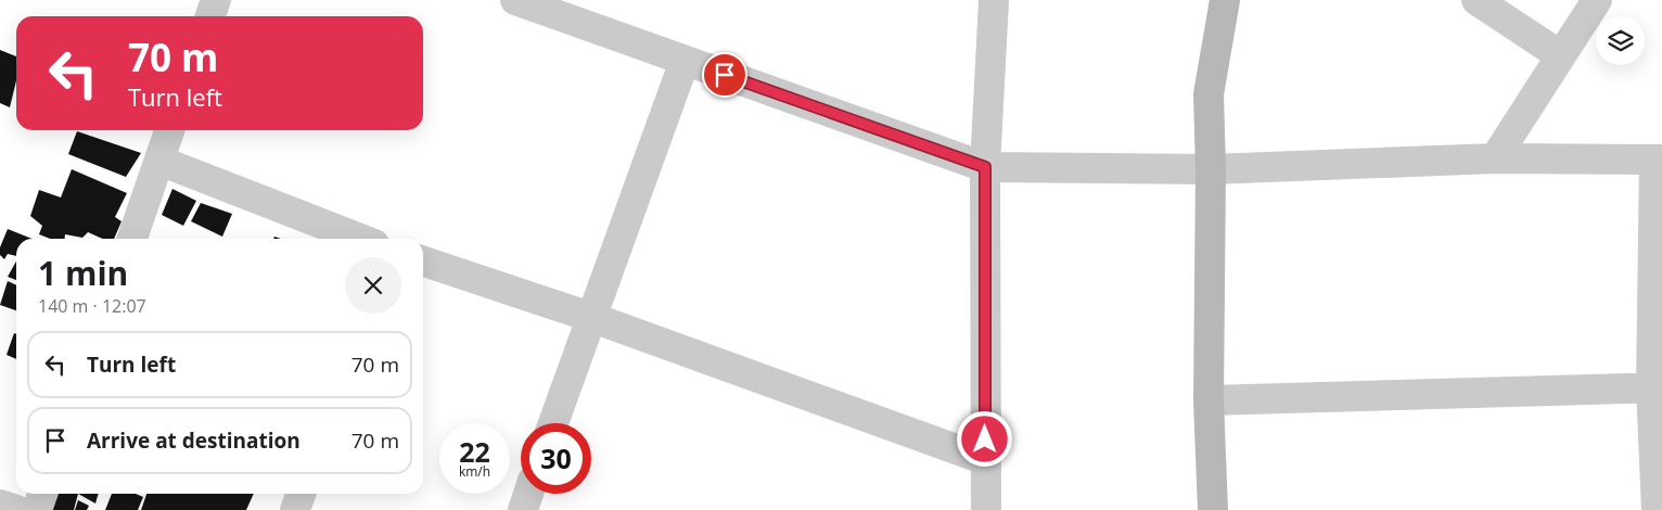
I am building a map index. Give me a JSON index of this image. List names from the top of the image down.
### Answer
{
  "page": {
    "turn": ["70 m", "Turn left"],
    "heading": ["1 min", "140 m · 12:07"],
    "list": [
      {
        "name": "Turn left",
        "value": "70 m"
      },
      {
        "name": "Arrive at destination",
        "value": "70 m"
      }
    ],
    "speed": "22 km/h",
    "limit": "30"
  }
}
